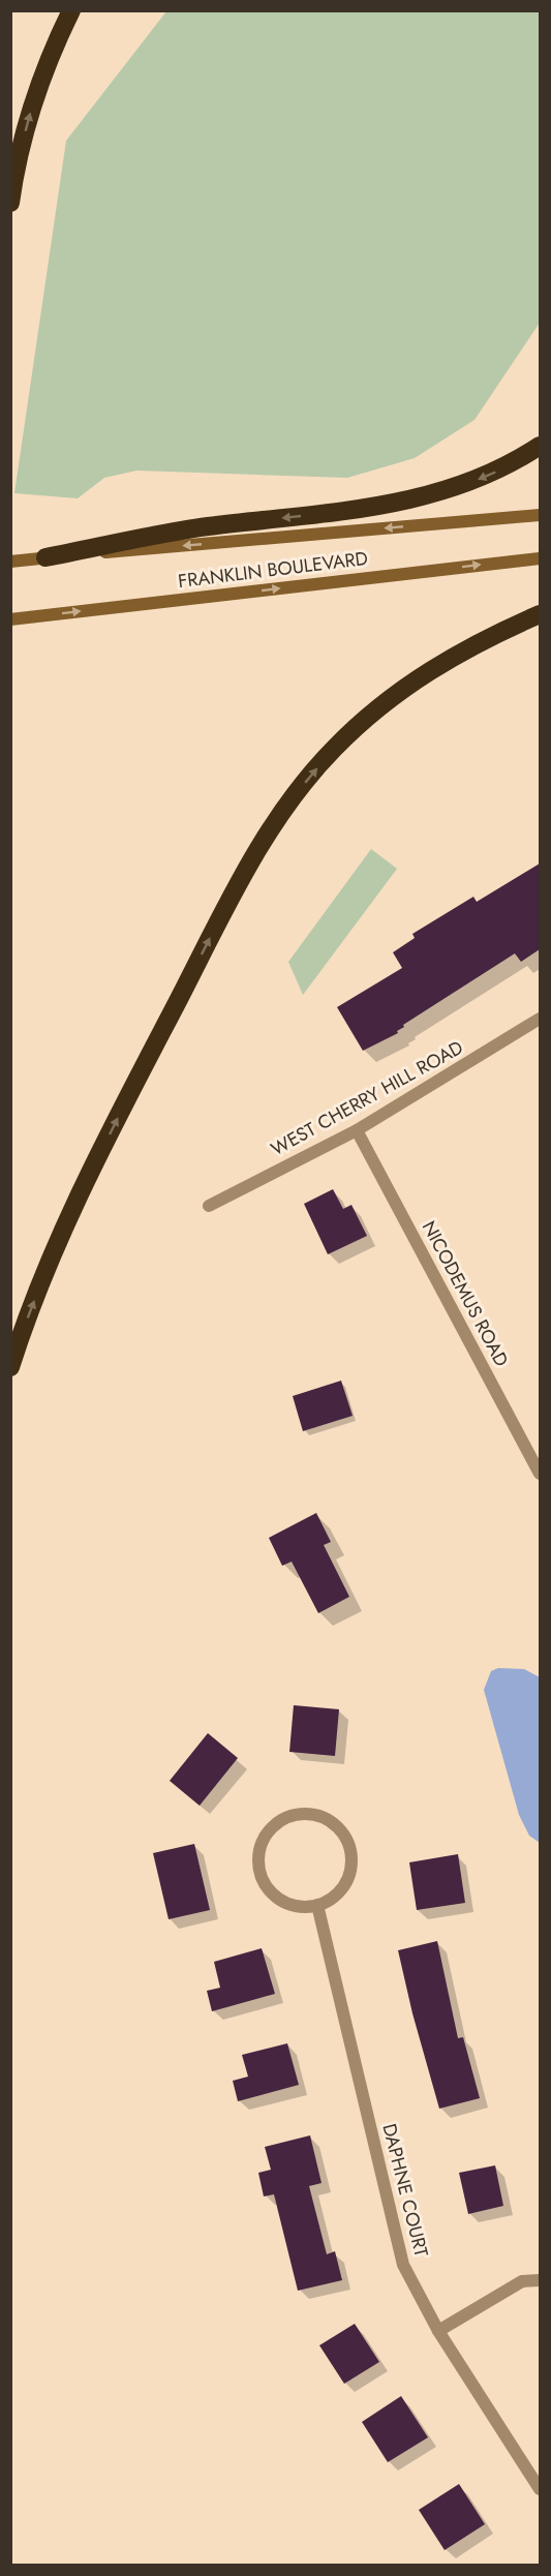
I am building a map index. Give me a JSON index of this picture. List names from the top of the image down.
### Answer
{
  "streets": {
    "main road": ["FRANKLIN BOULEVARD"],
    "street": ["WEST CHERRY HILL ROAD", "NICODEMUS ROAD", "DAPHNE COURT"]
  },
  "crossings": [
    ["WEST CHERRY HILL ROAD", "NICODEMUS ROAD"]
  ]
}
